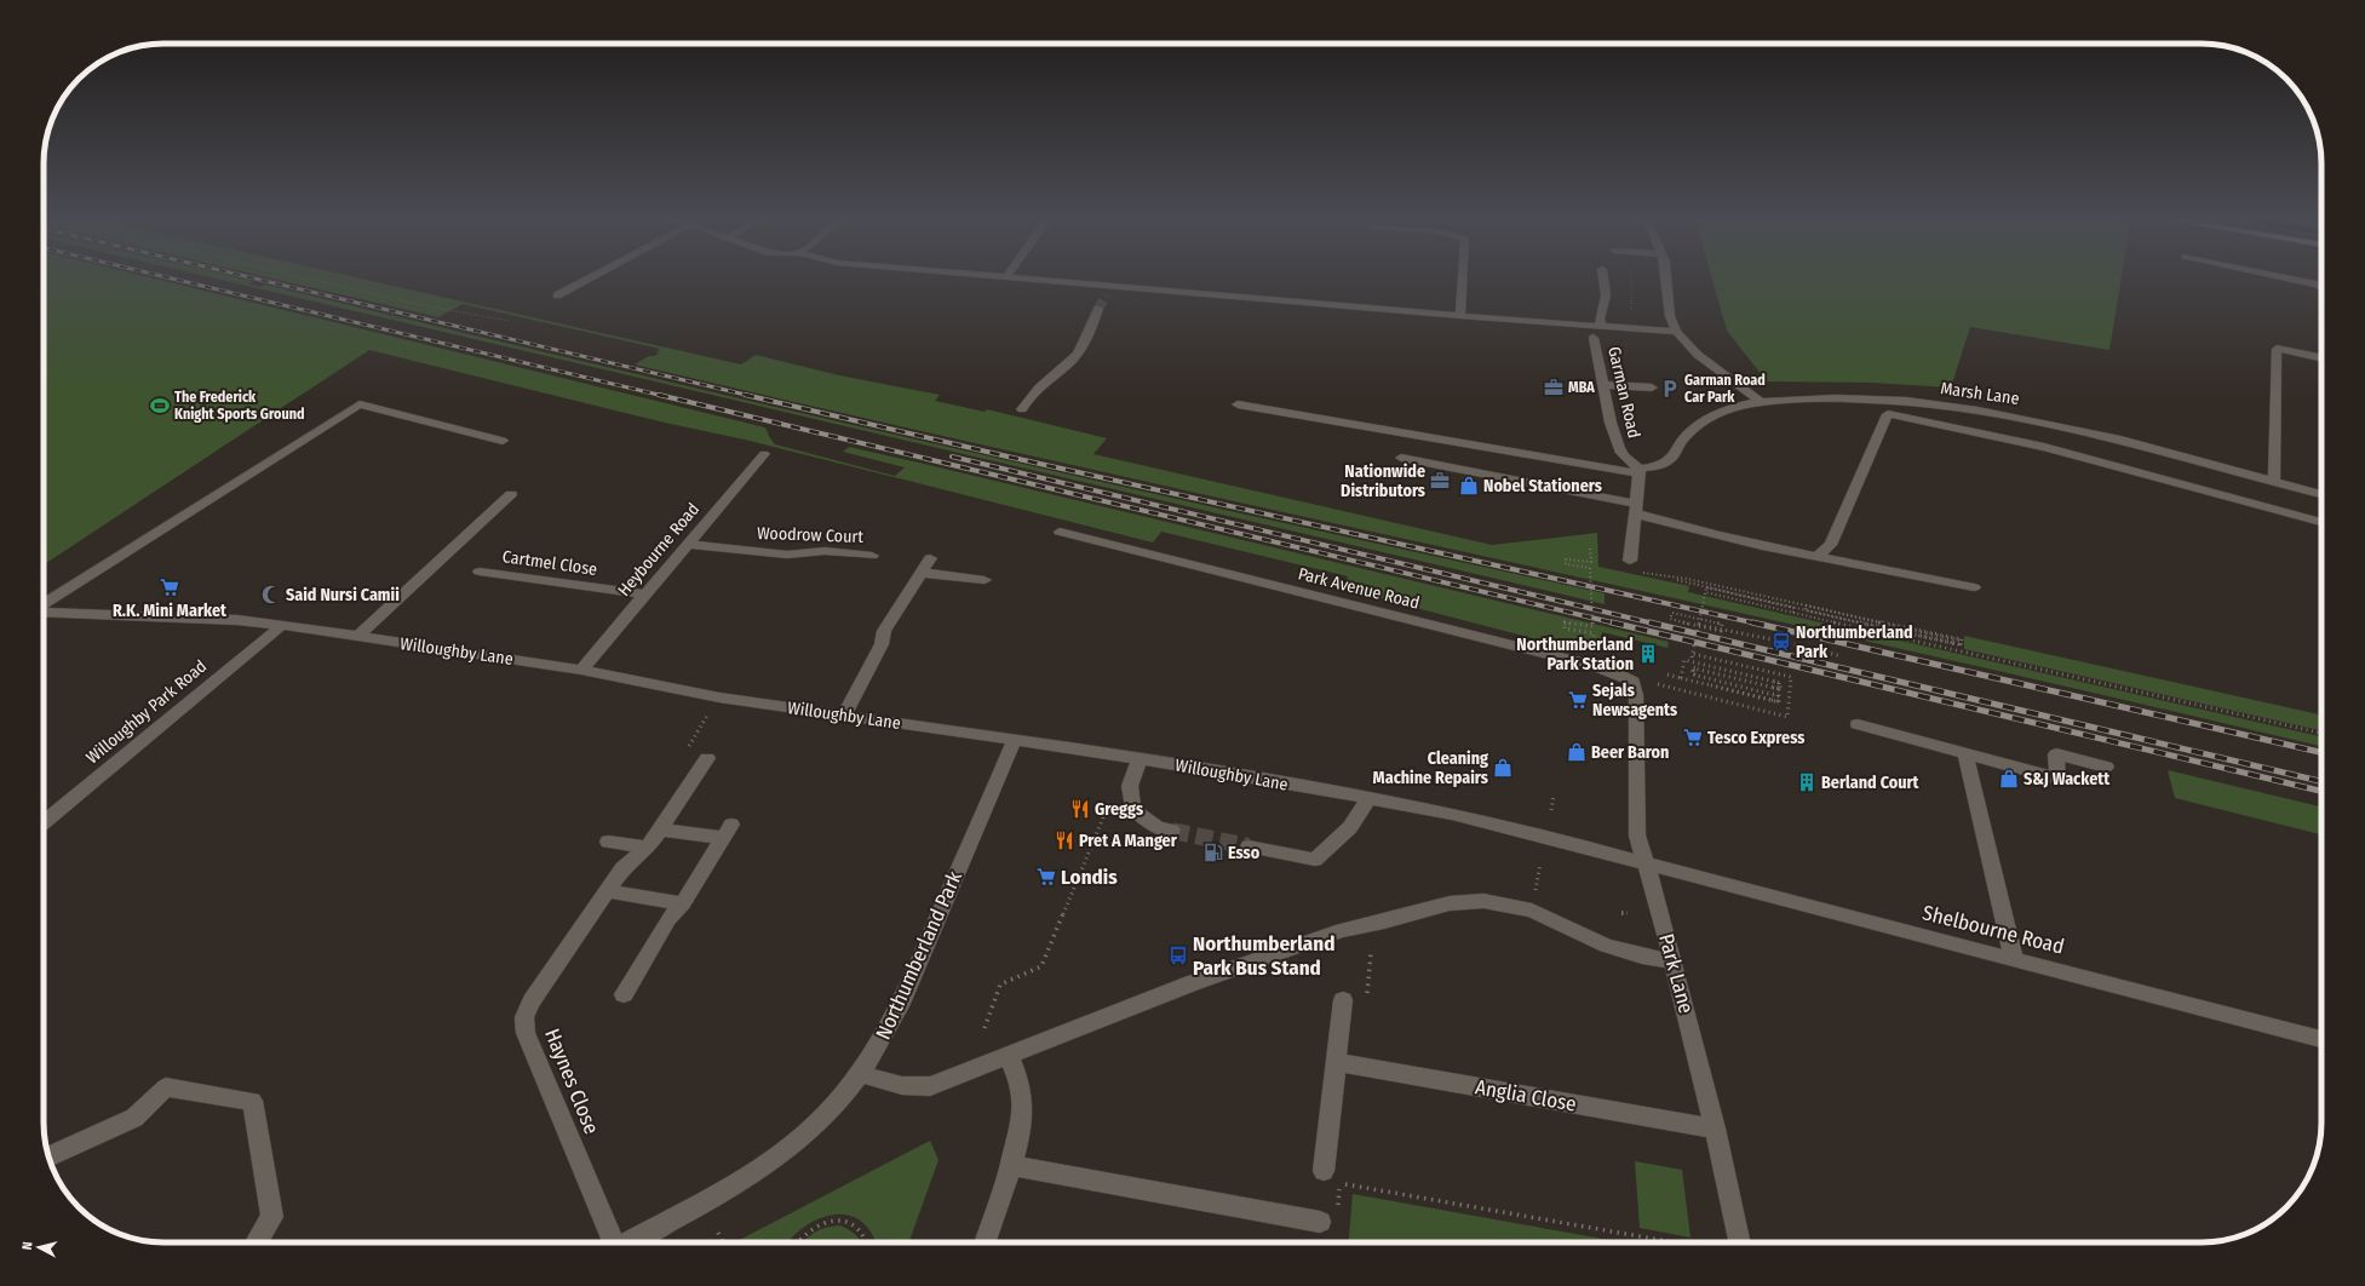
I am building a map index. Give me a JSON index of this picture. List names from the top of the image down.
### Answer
{
  "streets": {
    "street": [
      "Garman Road",
      "Marsh Lane",
      "Woodrow Court",
      "Heybourne Road",
      "Cartmel Close",
      "Park Avenue Road",
      "Willoughby Lane",
      "Willoughby Park Road",
      "Shelbourne Road",
      "Northumberland Park",
      "Park Lane",
      "Haynes Close",
      "Anglia Close"
    ]
  },
  "crossings": [
    ["Garman Road", "Marsh Lane"],
    ["Woodrow Court", "Heybourne Road"],
    ["Heybourne Road", "Cartmel Close"],
    ["Heybourne Road", "Willoughby Lane"],
    ["Park Avenue Road", "Park Lane"],
    ["Willoughby Lane", "Willoughby Park Road"],
    ["Willoughby Lane", "Shelbourne Road"],
    ["Willoughby Lane", "Northumberland Park"],
    ["Willoughby Lane", "Park Lane"],
    ["Shelbourne Road", "Park Lane"],
    ["Park Lane", "Anglia Close"]
  ],
  "places": {
    "office": ["MBA", "Nationwide Distributors"],
    "parking": ["Garman Road Car Park"],
    "sports": ["The Frederick Knight Sports Ground"],
    "shop": [
      "Nobel Stationers",
      "Beer Baron",
      "Cleaning Machine Repairs",
      "S&J Wackett"
    ],
    "supermarket": [
      "R.K. Mini Market",
      "Sejals Newsagents",
      "Tesco Express",
      "Londis"
    ],
    "mosque": ["Said Nursi Camii"],
    "station": ["Northumberland Park"],
    "building": ["Northumberland Park Station", "Berland Court"],
    "restaurant": ["Greggs", "Pret A Manger"],
    "fuel station": ["Esso"],
    "bus stop": ["Northumberland Park Bus Stand"]
  },
  "north": "left"
}
